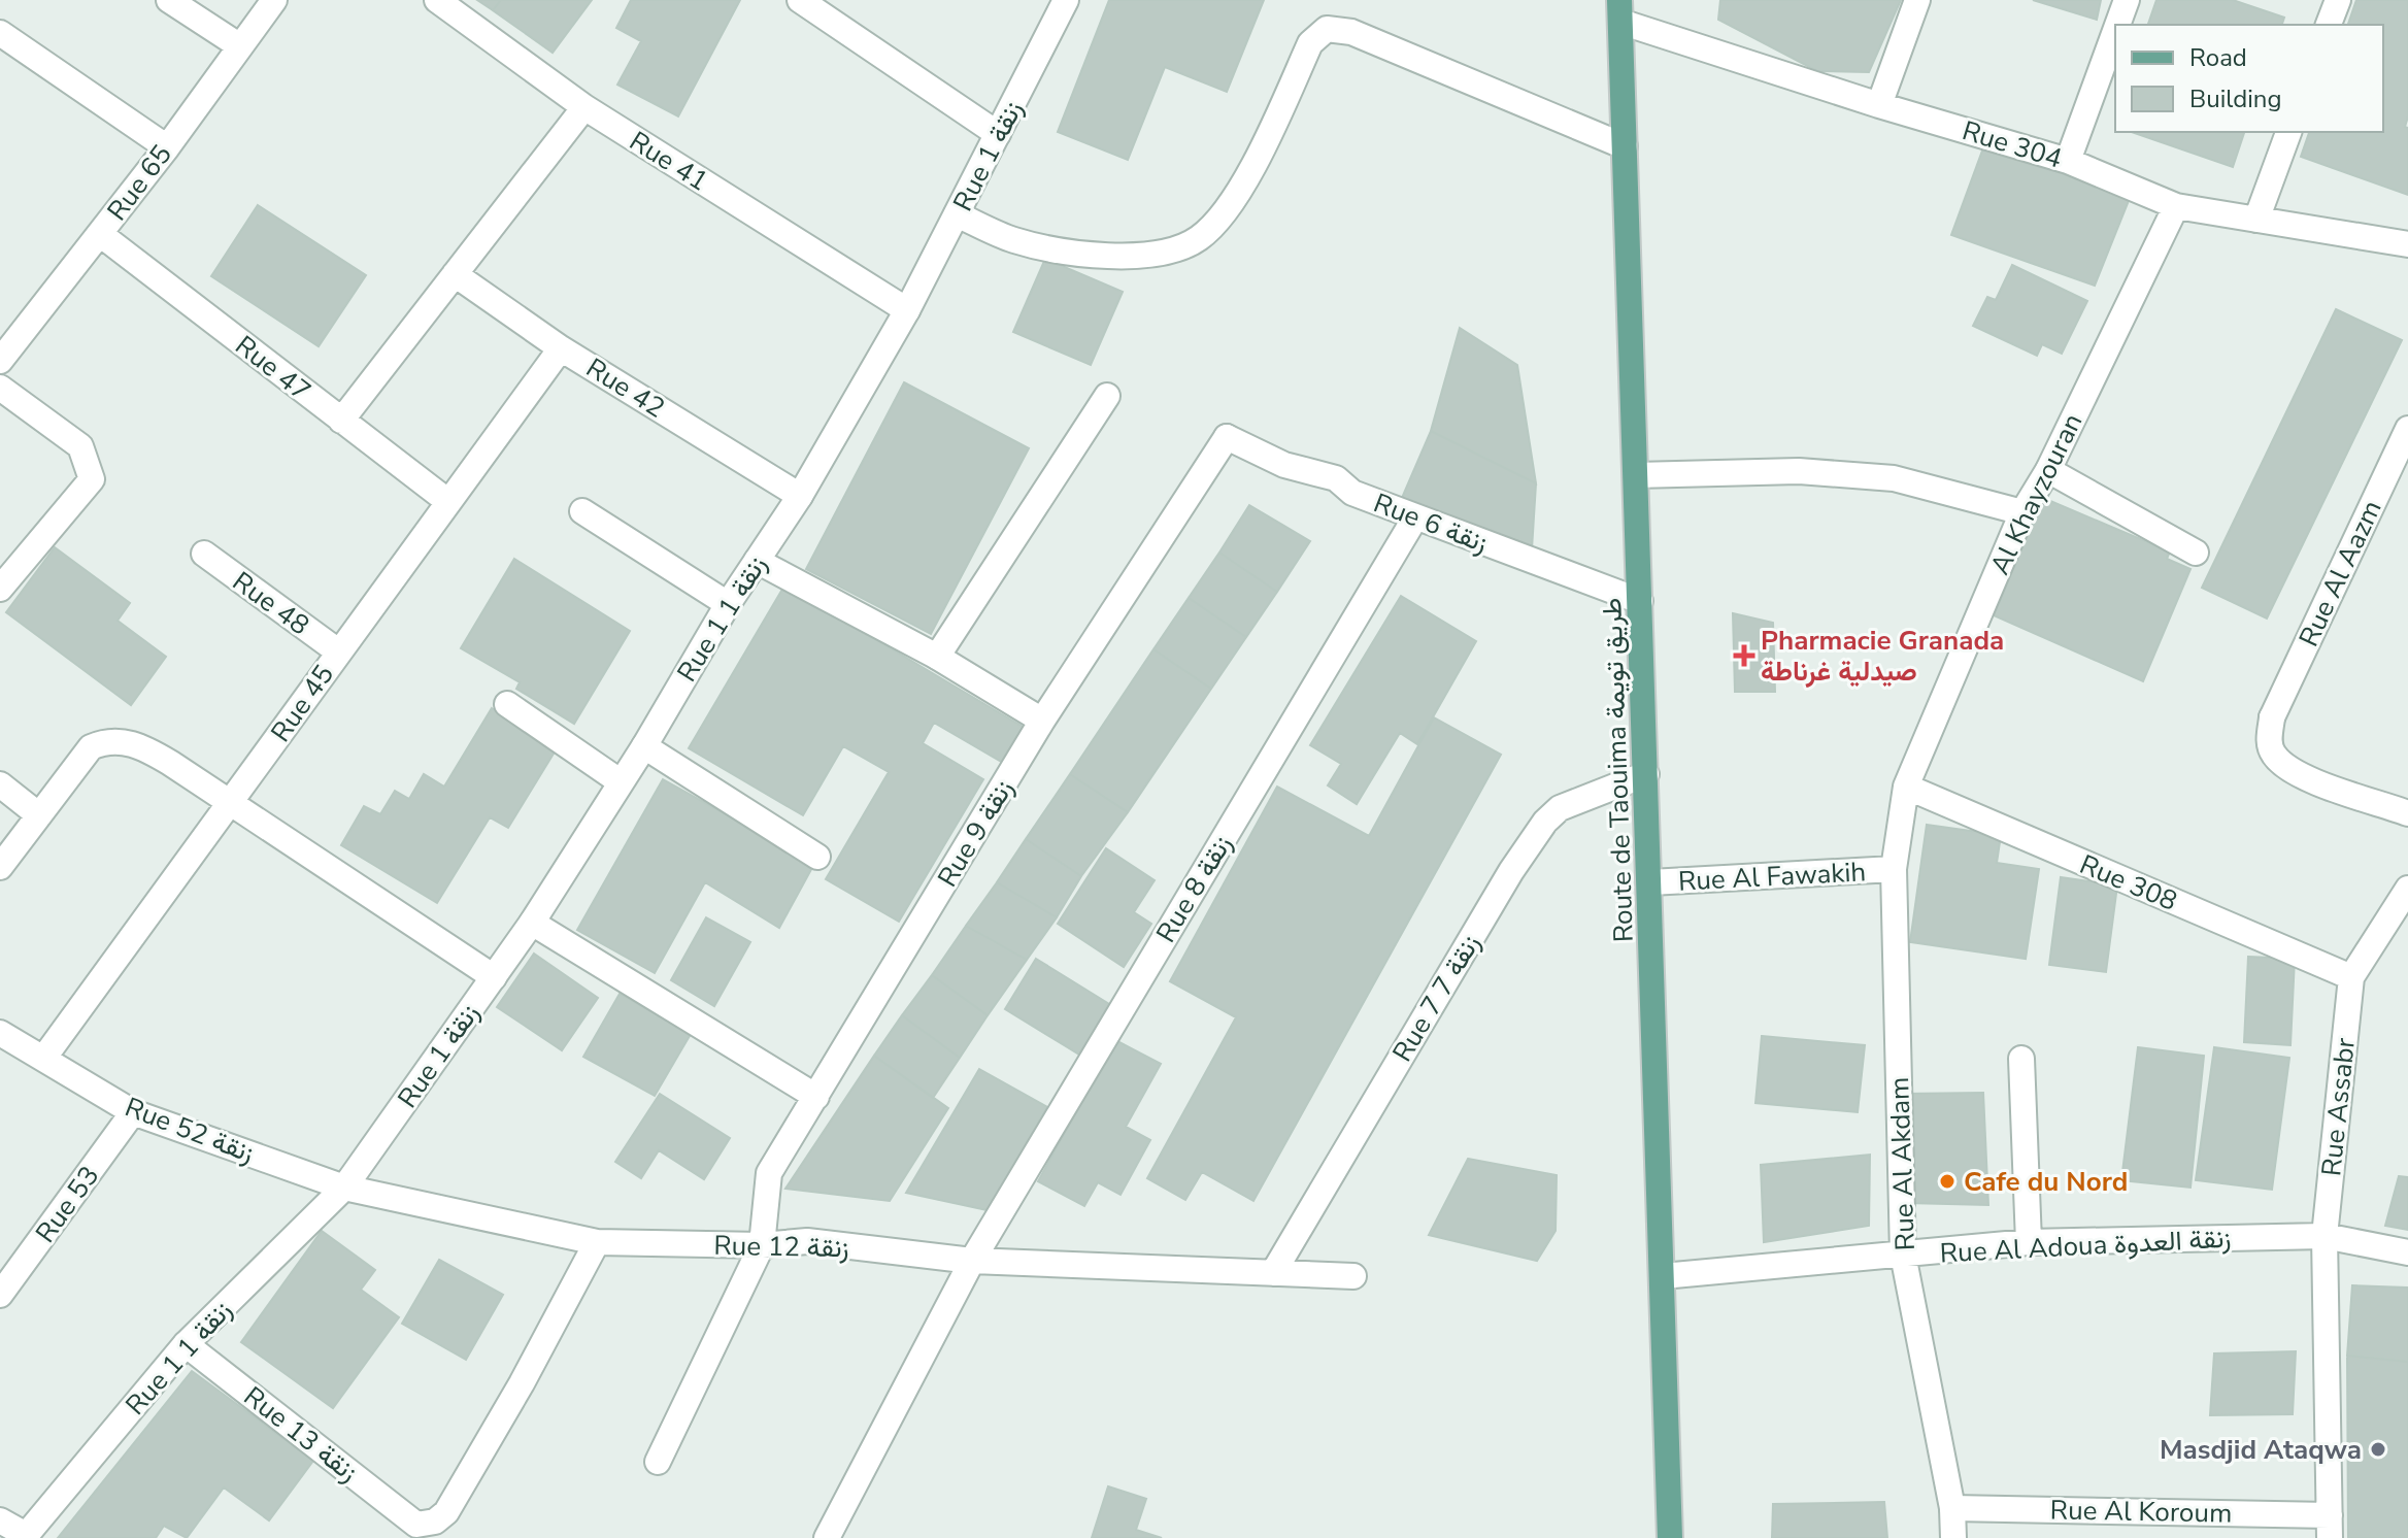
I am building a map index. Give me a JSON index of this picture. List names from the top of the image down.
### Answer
{
  "streets": {
    "main road": ["Route de Taouima طريق تويمة"],
    "street": [
      "Rue 304",
      "Rue 1 زنقة",
      "Rue 41",
      "Rue 65",
      "Rue 47",
      "Rue 42",
      "Al Khayzouran",
      "Rue 6 زنقة",
      "Rue Al Aazm",
      "Rue 48",
      "Rue 1 زنقة 1",
      "Rue 45",
      "Rue 9 زنقة",
      "Rue Al Fawakih",
      "Rue 308",
      "Rue 8 زنقة",
      "Rue 7 زنقة 7",
      "Rue Assabr",
      "Rue 52 زنقة",
      "Rue Al Akdam",
      "Rue 53",
      "Rue Al Adoua زنقة العدوة",
      "Rue 12 زنقة",
      "Rue 13 زنقة",
      "Rue Al Koroum"
    ]
  },
  "crossings": [
    ["Rue 304", "Al Khayzouran"],
    ["Rue 304", "Route de Taouima طريق تويمة"],
    ["Rue 1 زنقة", "Rue 41"],
    ["Rue 1 زنقة", "Rue 1 زنقة 1"],
    ["Rue 1 زنقة", "Rue 52 زنقة"],
    ["Rue 1 زنقة", "Rue 12 زنقة"],
    ["Rue 41", "Rue 1 زنقة 1"],
    ["Rue 65", "Rue 47"],
    ["Rue 47", "Rue 45"],
    ["Rue 42", "Rue 1 زنقة 1"],
    ["Rue 42", "Rue 45"],
    ["Al Khayzouran", "Rue 308"],
    ["Al Khayzouran", "Rue Al Akdam"],
    ["Rue 6 زنقة", "Route de Taouima طريق تويمة"],
    ["Rue 6 زنقة", "Rue 9 زنقة"],
    ["Rue 6 زنقة", "Rue 8 زنقة"],
    ["Rue 48", "Rue 45"],
    ["Rue 1 زنقة 1", "Rue 52 زنقة"],
    ["Rue 1 زنقة 1", "Rue 12 زنقة"],
    ["Rue 1 زنقة 1", "Rue 13 زنقة"],
    ["Rue 45", "Rue 52 زنقة"],
    ["Route de Taouima طريق تويمة", "Rue Al Fawakih"],
    ["Route de Taouima طريق تويمة", "Rue 7 زنقة 7"],
    ["Route de Taouima طريق تويمة", "Rue Al Adoua زنقة العدوة"],
    ["Rue 9 زنقة", "Rue 12 زنقة"],
    ["Rue Al Fawakih", "Rue Al Akdam"],
    ["Rue 308", "Rue Assabr"],
    ["Rue 308", "Rue Al Akdam"],
    ["Rue 8 زنقة", "Rue 12 زنقة"],
    ["Rue 7 زنقة 7", "Rue 12 زنقة"],
    ["Rue Assabr", "Rue Al Adoua زنقة العدوة"],
    ["Rue Assabr", "Rue Al Koroum"],
    ["Rue 52 زنقة", "Rue 53"],
    ["Rue 52 زنقة", "Rue 12 زنقة"],
    ["Rue Al Akdam", "Rue Al Adoua زنقة العدوة"],
    ["Rue Al Akdam", "Rue Al Koroum"],
    ["Rue 12 زنقة", "Rue 13 زنقة"]
  ],
  "places": {
    "health": ["Pharmacie Granada صيدلية غرناطة"],
    "other": ["Cafe du Nord", "Masdjid Ataqwa"]
  },
  "legend": ["Road", "Building"]
}
